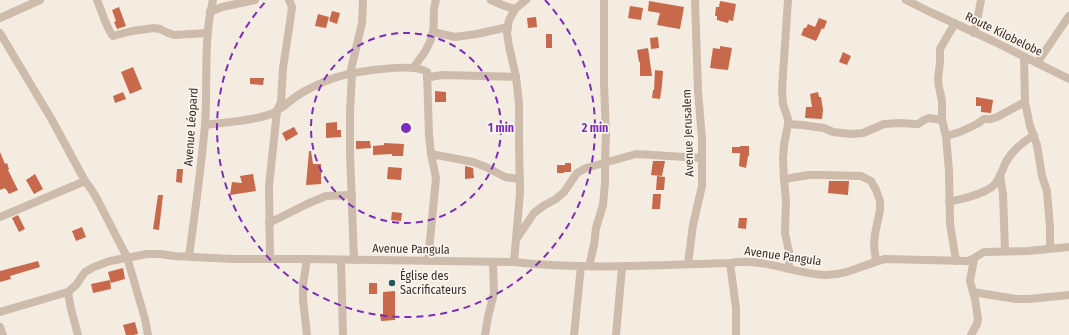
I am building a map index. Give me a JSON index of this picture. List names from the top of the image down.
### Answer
{
  "streets": {
    "street": [
      "Route Kilobelobe",
      "Avenue Léopard",
      "Avenue Jerusalem",
      "Avenue Pangula"
    ]
  },
  "crossings": [
    ["Avenue Léopard", "Avenue Pangula"],
    ["Avenue Jerusalem", "Avenue Pangula"]
  ],
  "places": ["Église des Sacrificateurs"],
  "rings": ["1 min", "2 min"]
}
